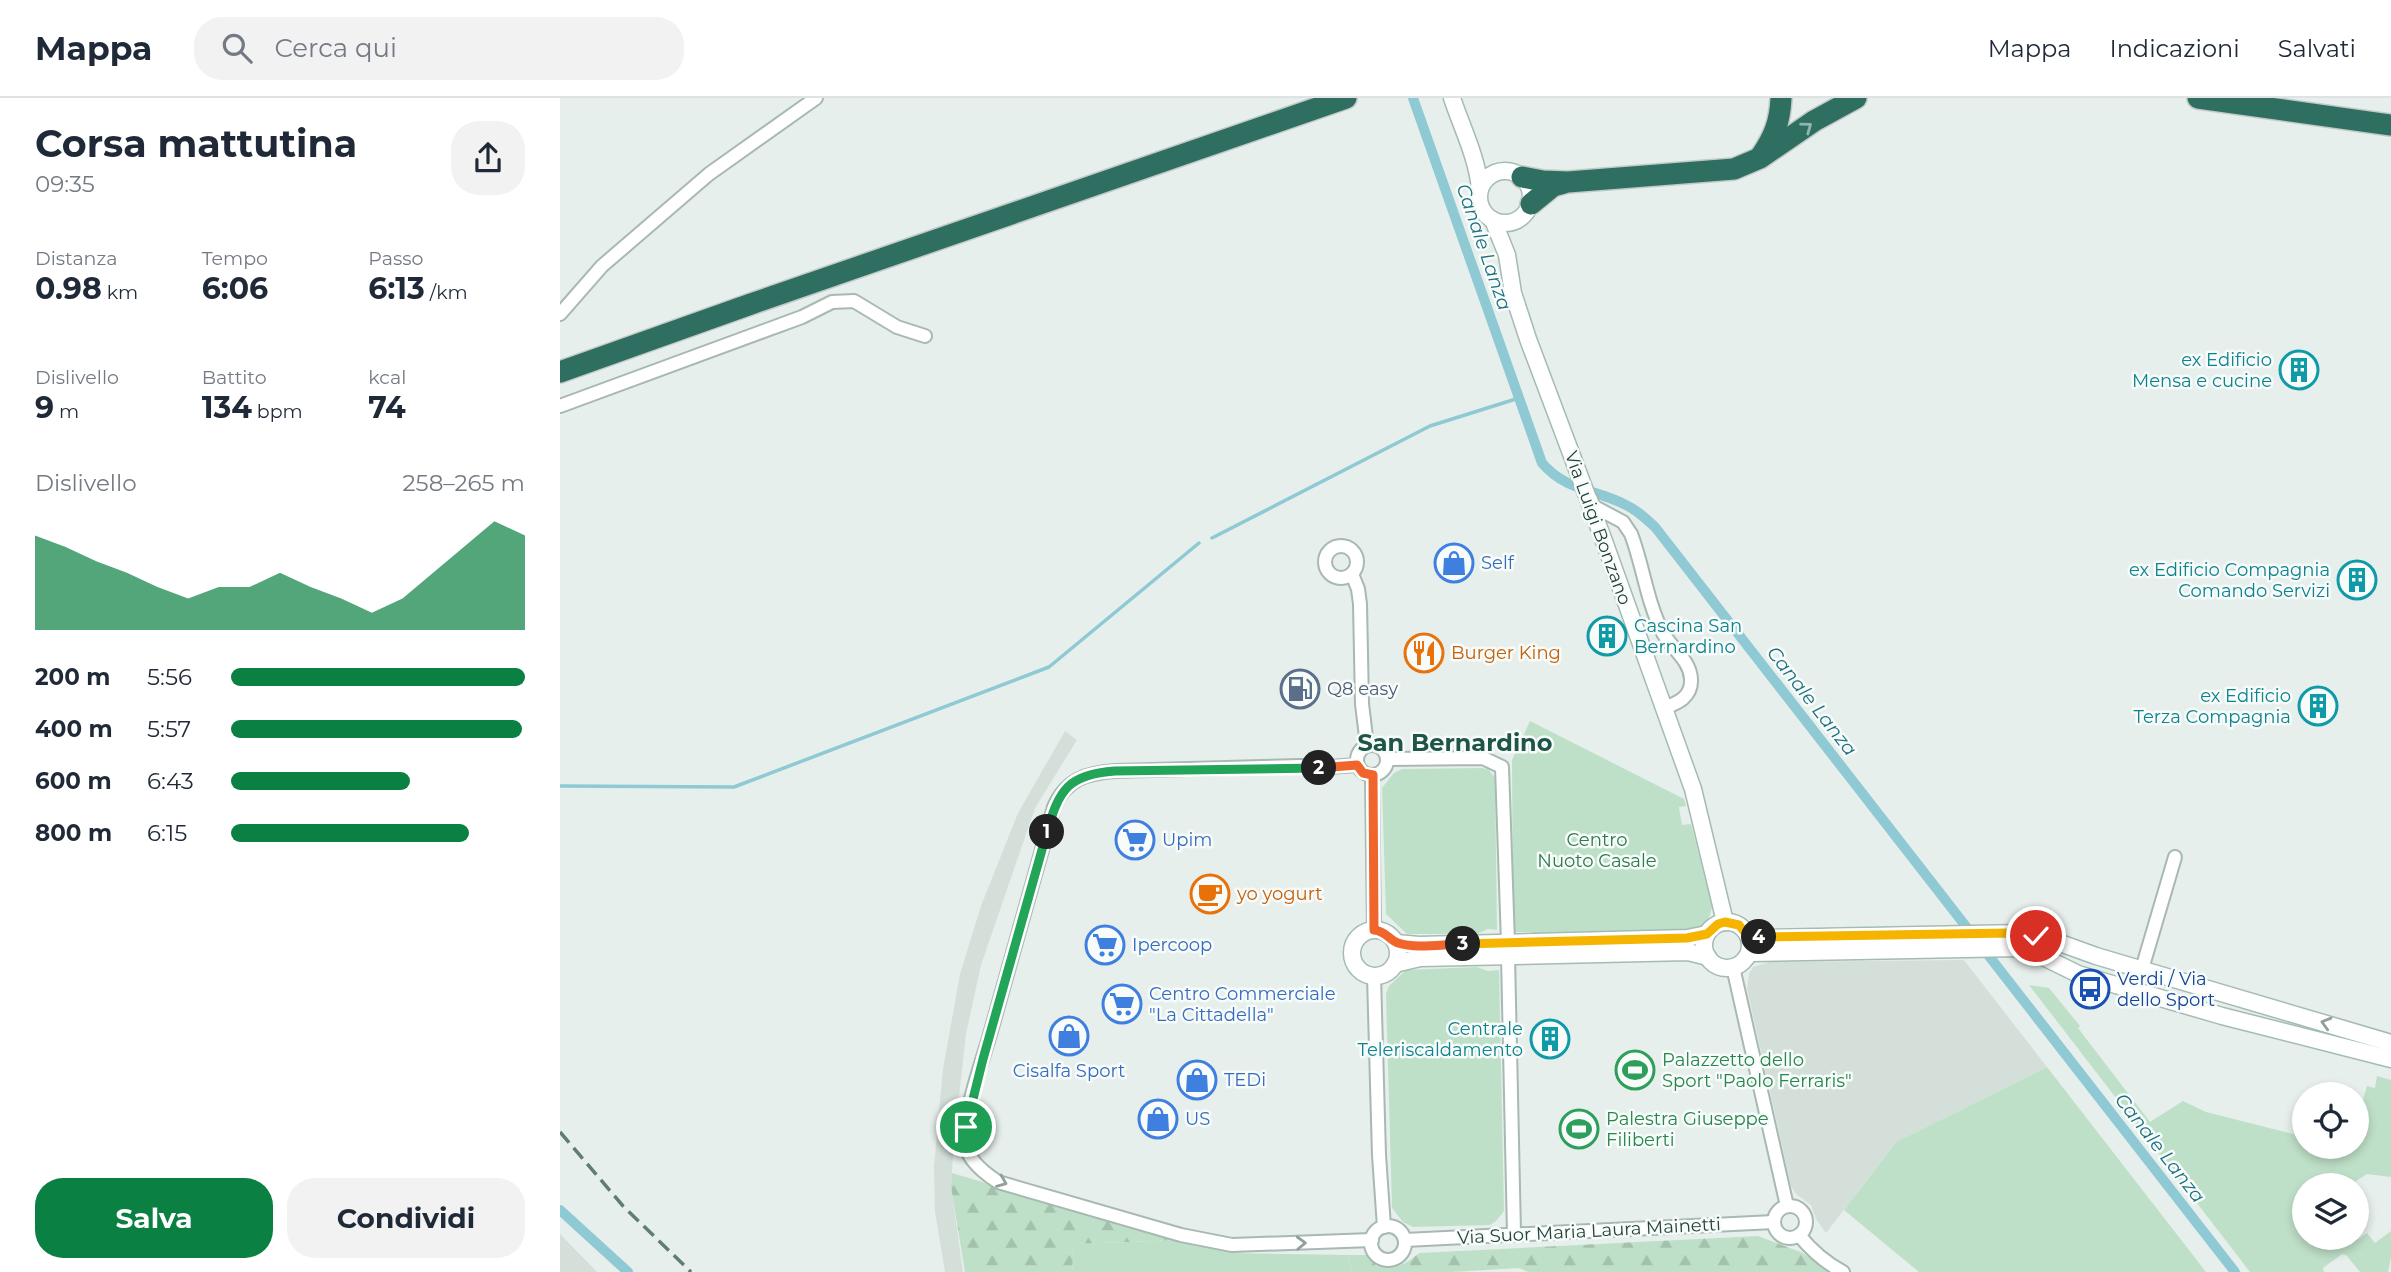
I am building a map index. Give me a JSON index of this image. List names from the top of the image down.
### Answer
{
  "streets": {
    "street": ["Via Luigi Bonzano", "Via Suor Maria Laura Mainetti"]
  },
  "districts": ["San Bernardino"],
  "water": ["Canale Lanza"],
  "parks": ["Centro Nuoto Casale"],
  "places": {
    "building": [
      "ex Edificio Mensa e cucine",
      "ex Edificio Compagnia Comando Servizi",
      "Cascina San Bernardino",
      "ex Edificio Terza Compagnia",
      "Centrale Teleriscaldamento"
    ],
    "shop": [
      "Self",
      "Cisalfa Sport",
      "TEDi",
      "US"
    ],
    "restaurant": ["Burger King"],
    "fuel station": ["Q8 easy"],
    "supermarket": ["Upim", "Ipercoop", "Centro Commerciale \"La Cittadella\""],
    "cafe": ["yo yogurt"],
    "bus stop": ["Verdi / Via dello Sport"],
    "sports": ["Palazzetto dello Sport \"Paolo Ferraris\"", "Palestra Giuseppe Filiberti"]
  },
  "page": {
    "header": "Mappa",
    "search": "Cerca qui",
    "nav": ["Mappa", "Indicazioni", "Salvati"],
    "heading": ["Corsa mattutina", "09:35"],
    "stats": [
      ["Distanza", "0.98 km"],
      ["Tempo", "6:06"],
      ["Passo", "6:13 /km"],
      ["Dislivello", "9 m"],
      ["Battito", "134 bpm"],
      ["kcal", "74"]
    ],
    "chart": ["Dislivello", "258–265 m"],
    "list": [
      {
        "name": "200 m",
        "note": "5:56"
      },
      {
        "name": "400 m",
        "note": "5:57"
      },
      {
        "name": "600 m",
        "note": "6:43"
      },
      {
        "name": "800 m",
        "note": "6:15"
      }
    ],
    "pins": [
      "2",
      "1",
      "4",
      "3"
    ],
    "buttons": ["Salva", "Condividi"]
  }
}
